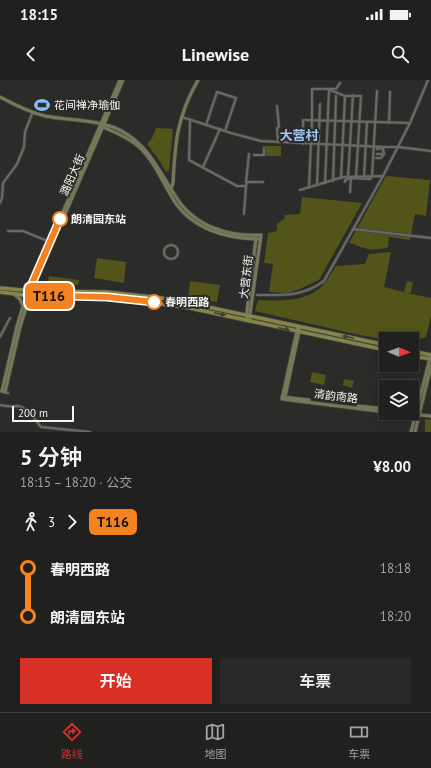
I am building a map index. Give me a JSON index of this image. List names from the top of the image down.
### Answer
{
  "streets": {
    "main road": ["潞阳大街", "大营东街", "清韵南路"]
  },
  "districts": ["大营村"],
  "places": {
    "sports": ["花间禅净瑜伽"],
    "other": ["朗清园东站", "春明西路"]
  },
  "lines": ["bus line T116"],
  "scale_bar": "200 m",
  "north": "right",
  "page": {
    "status": "18:15",
    "header": "Linewise",
    "on_map": "T116",
    "scale": "200 m",
    "heading": ["5 分钟", "18:15 – 18:20 · 公交", "¥8.00"],
    "legs": ["3", "T116"],
    "list": [
      {
        "name": "春明西路",
        "value": "18:18"
      },
      {
        "name": "朗清园东站",
        "value": "18:20"
      }
    ],
    "buttons": ["开始", "车票"],
    "tabs": ["路线", "地图", "车票"]
  }
}
